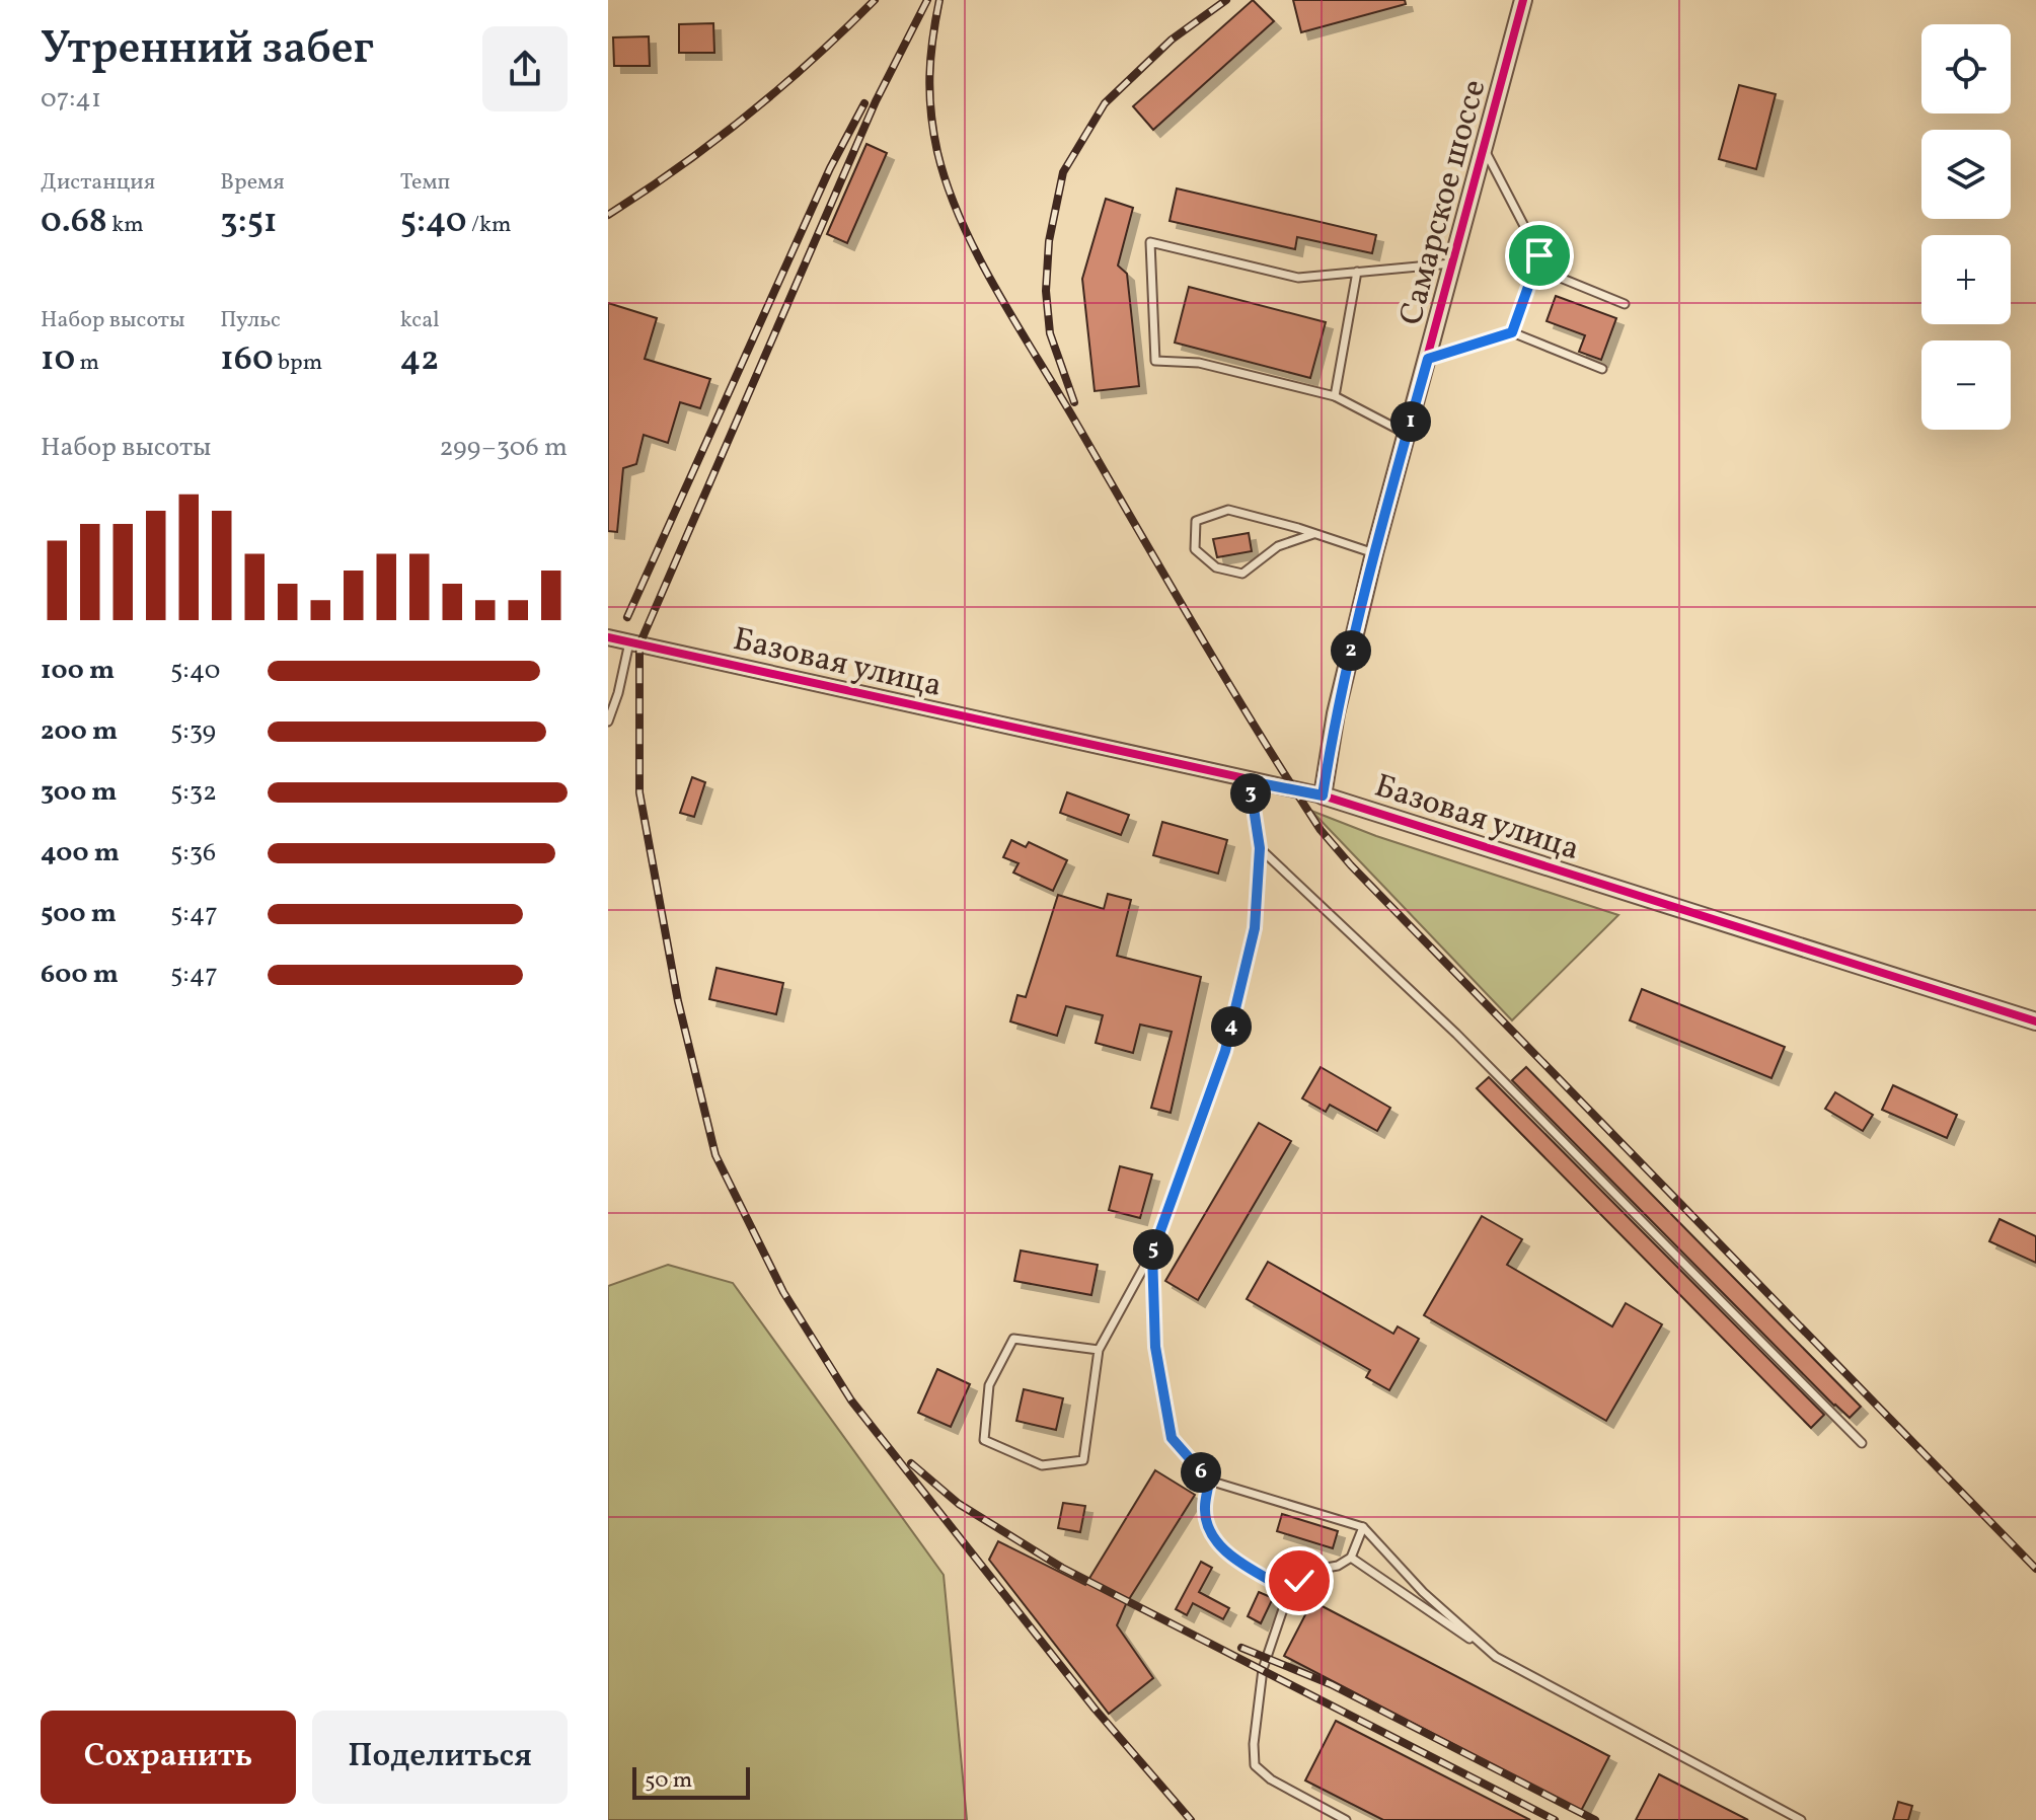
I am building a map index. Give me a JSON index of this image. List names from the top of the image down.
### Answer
{
  "streets": {
    "street": ["Самарское шоссе", "Базовая улица"]
  },
  "crossings": [
    ["Самарское шоссе", "Базовая улица"]
  ],
  "scale_bar": "50 m",
  "page": {
    "heading": ["Утренний забег", "07:41"],
    "map_buttons": ["+", "−"],
    "stats": [
      ["Дистанция", "0.68 km"],
      ["Время", "3:51"],
      ["Темп", "5:40 /km"],
      ["Набор высоты", "10 m"],
      ["Пульс", "160 bpm"],
      ["kcal", "42"]
    ],
    "pins": [
      "1",
      "2",
      "3",
      "4",
      "5",
      "6"
    ],
    "chart": ["Набор высоты", "299–306 m"],
    "list": [
      {
        "name": "100 m",
        "note": "5:40"
      },
      {
        "name": "200 m",
        "note": "5:39"
      },
      {
        "name": "300 m",
        "note": "5:32"
      },
      {
        "name": "400 m",
        "note": "5:36"
      },
      {
        "name": "500 m",
        "note": "5:47"
      },
      {
        "name": "600 m",
        "note": "5:47"
      }
    ],
    "buttons": ["Сохранить", "Поделиться"],
    "scale": "50 m"
  }
}
